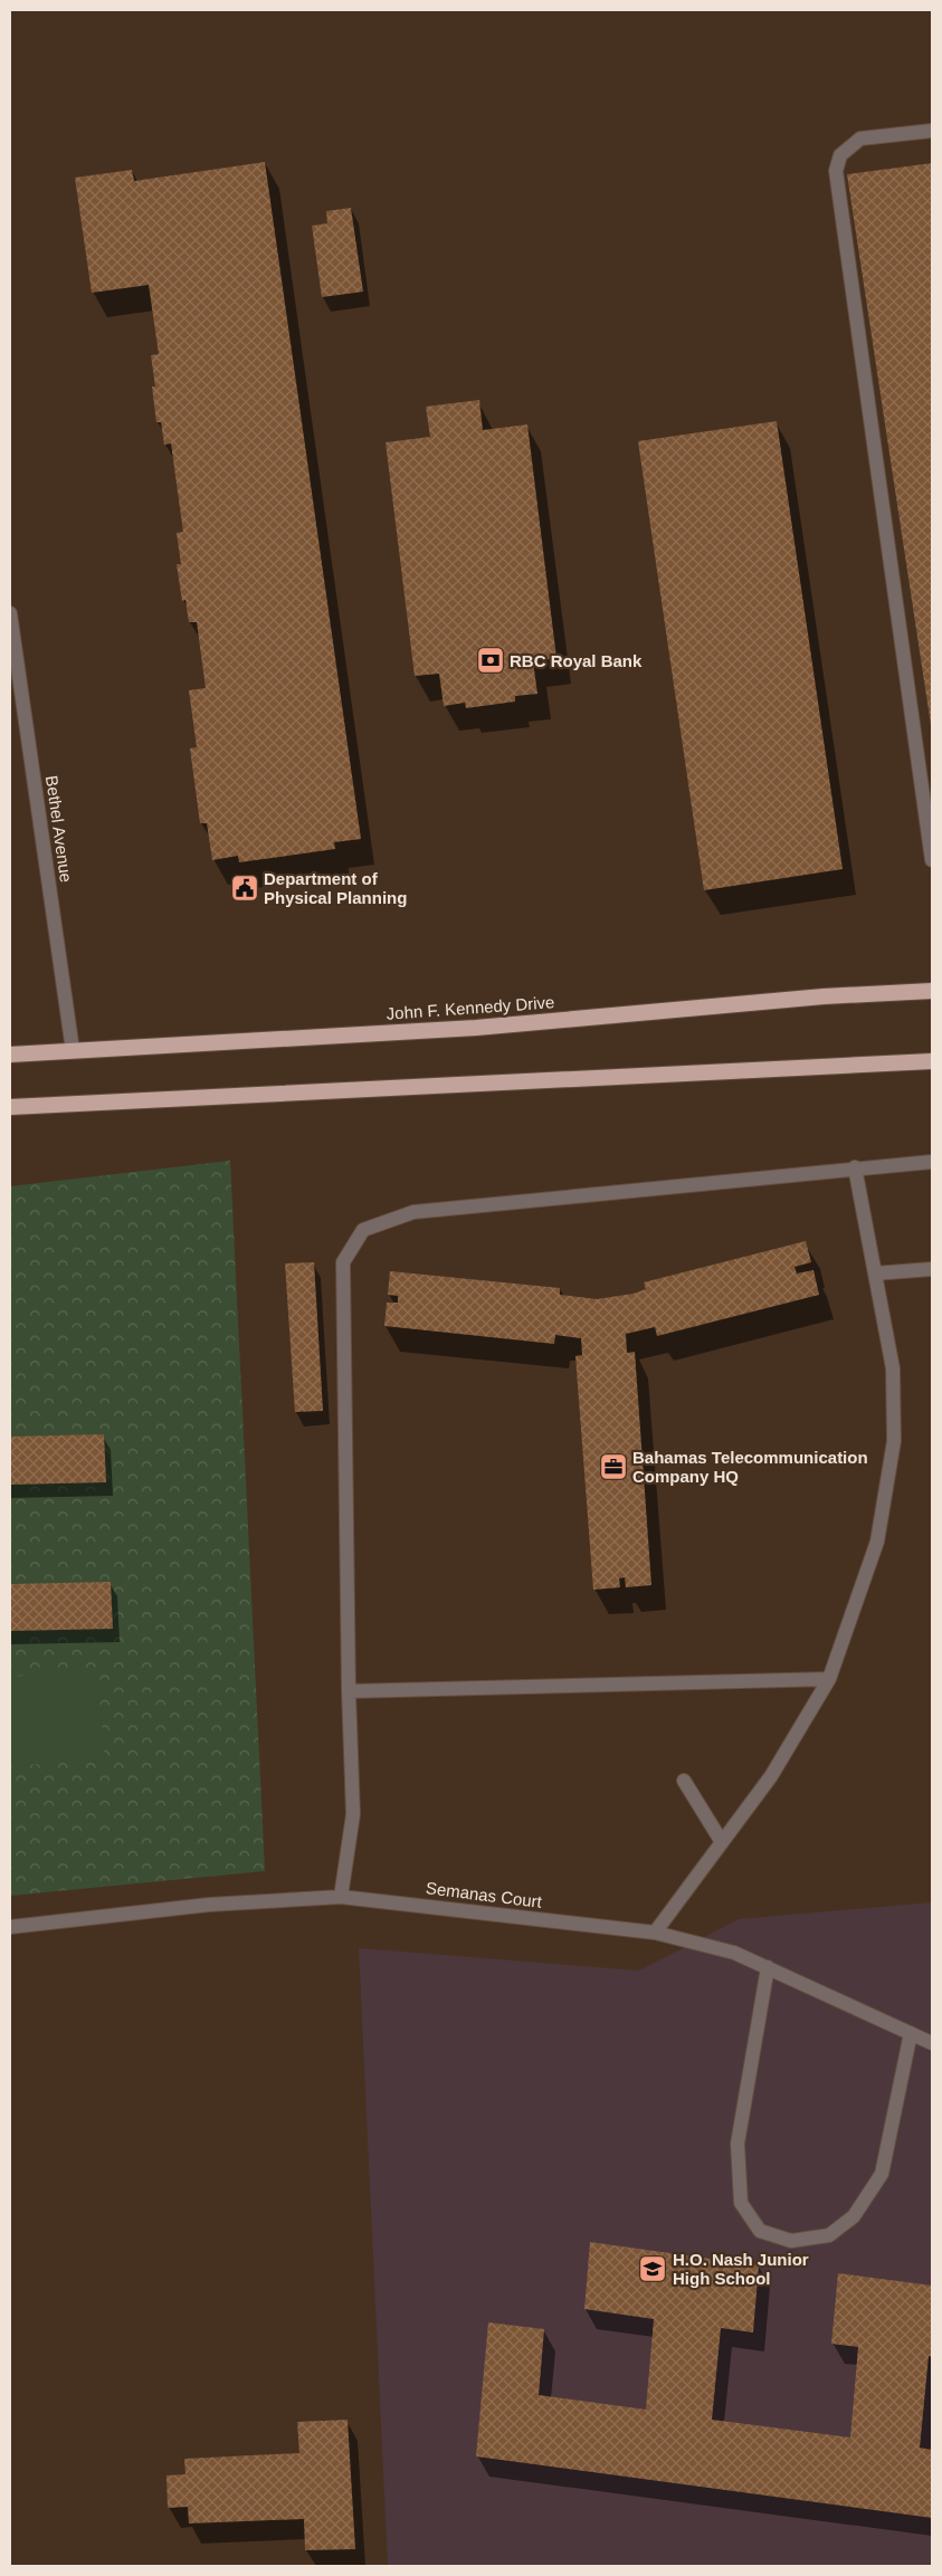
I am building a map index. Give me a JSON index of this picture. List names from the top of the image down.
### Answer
{
  "streets": {
    "highway": ["John F. Kennedy Drive"],
    "street": ["Bethel Avenue", "Semanas Court"]
  },
  "crossings": [
    ["Bethel Avenue", "John F. Kennedy Drive"]
  ],
  "places": {
    "bank": ["RBC Royal Bank"],
    "public building": ["Department of Physical Planning"],
    "office": ["Bahamas Telecommunication Company HQ"],
    "school or university": ["H.O. Nash Junior High School"]
  }
}
